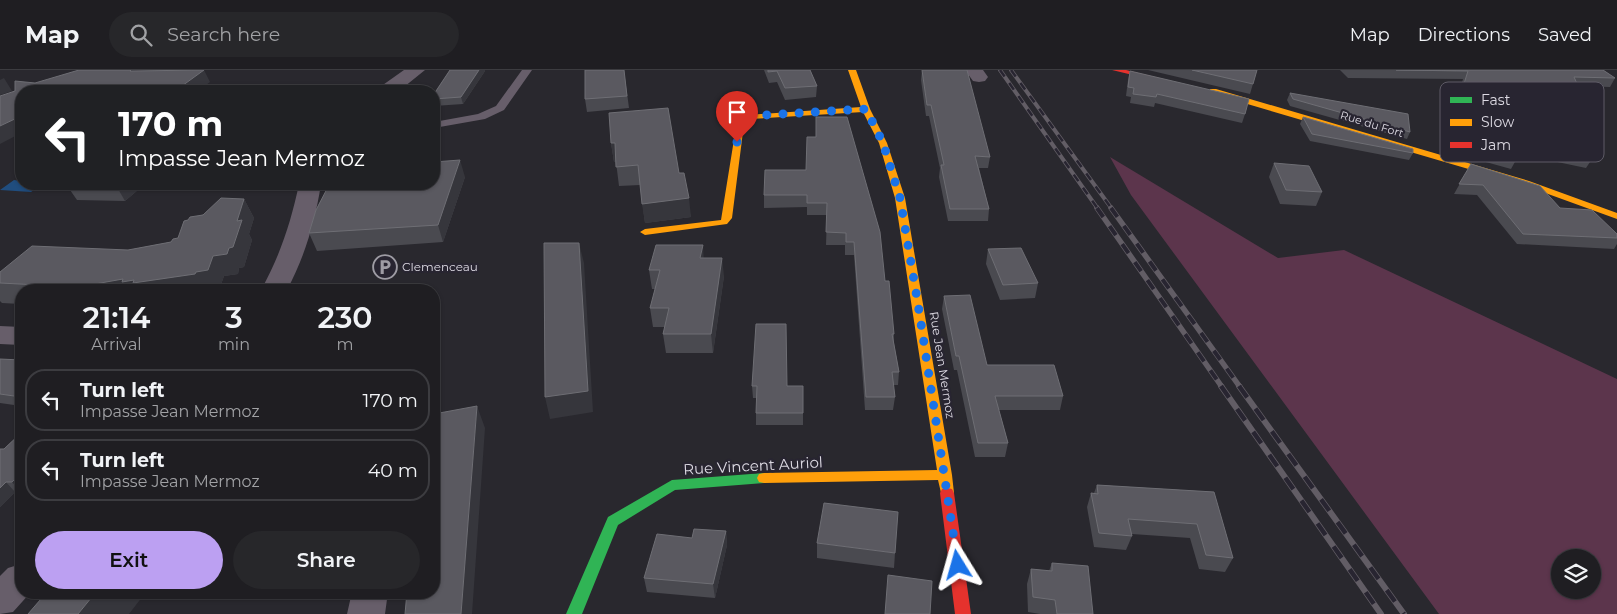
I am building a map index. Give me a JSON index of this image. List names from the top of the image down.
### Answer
{
  "streets": {
    "street": ["Rue du Fort", "Rue Jean Mermoz", "Rue Vincent Auriol"]
  },
  "crossings": [
    ["Rue Jean Mermoz", "Rue Vincent Auriol"]
  ],
  "places": {
    "parking": ["Clemenceau"]
  },
  "legend": ["Fast", "Slow", "Jam"],
  "page": {
    "header": "Map",
    "search": "Search here",
    "nav": ["Map", "Directions", "Saved"],
    "turn": ["170 m", "Impasse Jean Mermoz"],
    "eta": [
      "21:14",
      "Arrival",
      "3",
      "min",
      "230",
      "m"
    ],
    "list": [
      {
        "name": "Turn left",
        "note": "Impasse Jean Mermoz",
        "value": "170 m"
      },
      {
        "name": "Turn left",
        "note": "Impasse Jean Mermoz",
        "value": "40 m"
      }
    ],
    "buttons": ["Exit", "Share"]
  }
}
